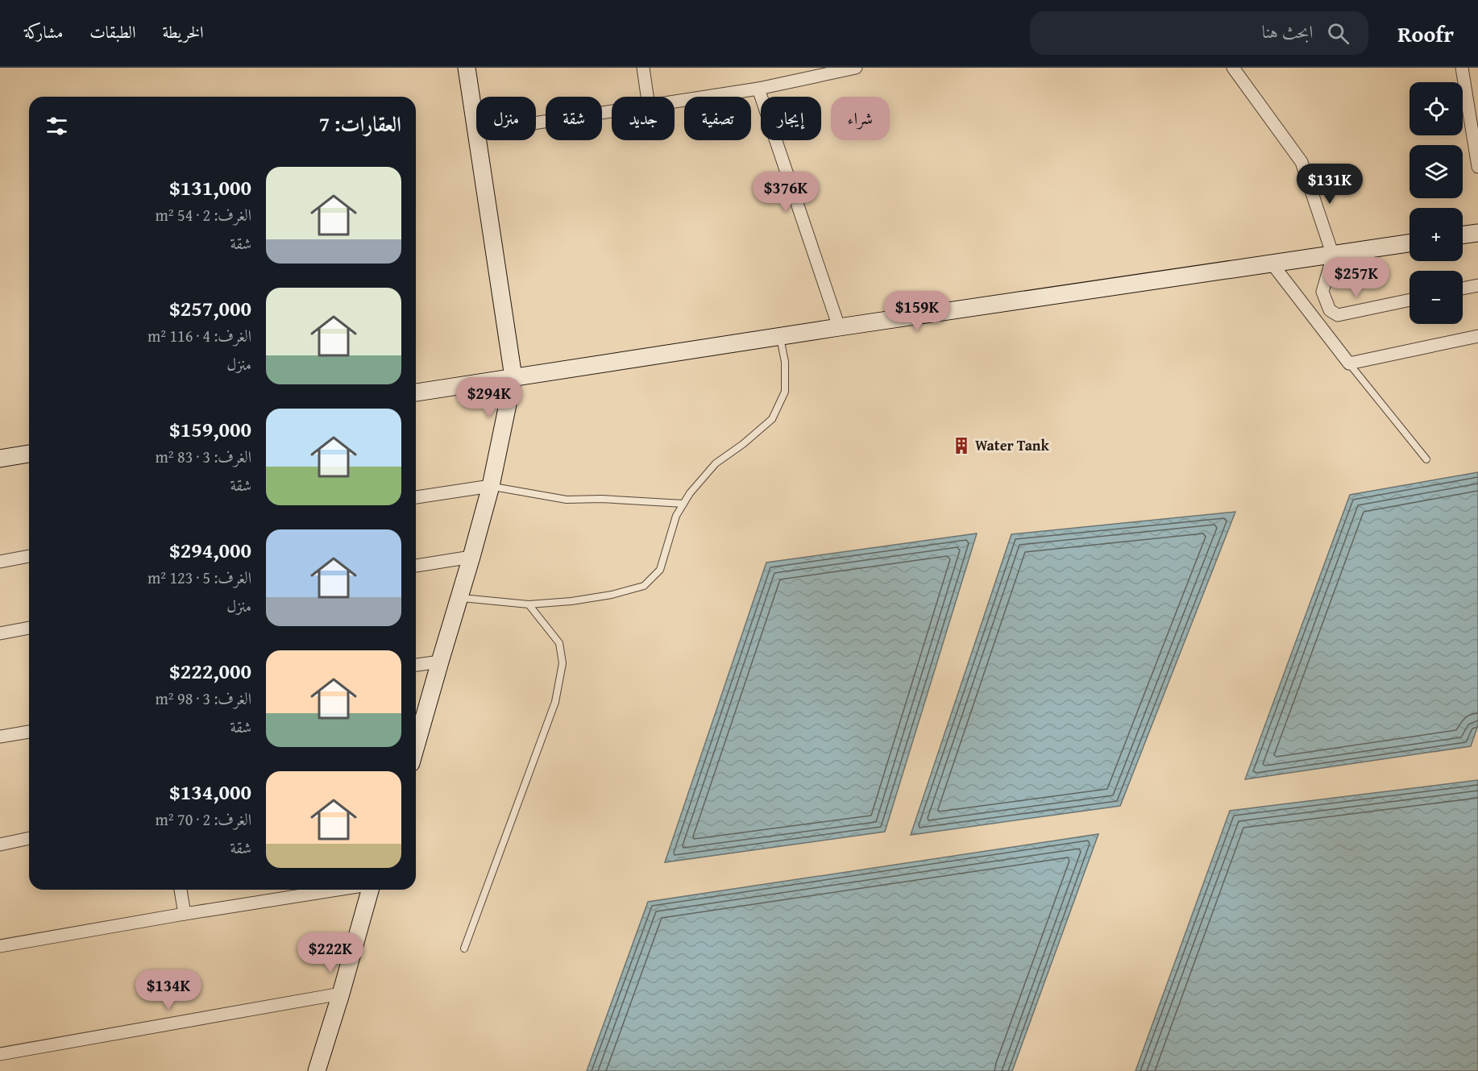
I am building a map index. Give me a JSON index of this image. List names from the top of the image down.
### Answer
{
  "places": {
    "building": ["Water Tank"]
  },
  "page": {
    "header": "Roofr",
    "search": "ابحث هنا",
    "nav": ["الخريطة", "الطبقات", "مشاركة"],
    "map_buttons": ["+", "−"],
    "chip": [
      "شراء",
      "إيجار",
      "تصفية",
      "جديد",
      "شقة",
      "منزل"
    ],
    "heading": "العقارات: 7",
    "list": [
      {
        "name": "$131,000",
        "note": "الغرف: 2 · 54 m² · شقة"
      },
      {
        "name": "$257,000",
        "note": "الغرف: 4 · 116 m² · منزل"
      },
      {
        "name": "$159,000",
        "note": "الغرف: 3 · 83 m² · شقة"
      },
      {
        "name": "$294,000",
        "note": "الغرف: 5 · 123 m² · منزل"
      },
      {
        "name": "$222,000",
        "note": "الغرف: 3 · 98 m² · شقة"
      },
      {
        "name": "$134,000",
        "note": "الغرف: 2 · 70 m² · شقة"
      }
    ],
    "price": [
      "$131K",
      "$376K",
      "$257K",
      "$159K",
      "$294K",
      "$222K",
      "$134K"
    ]
  }
}
